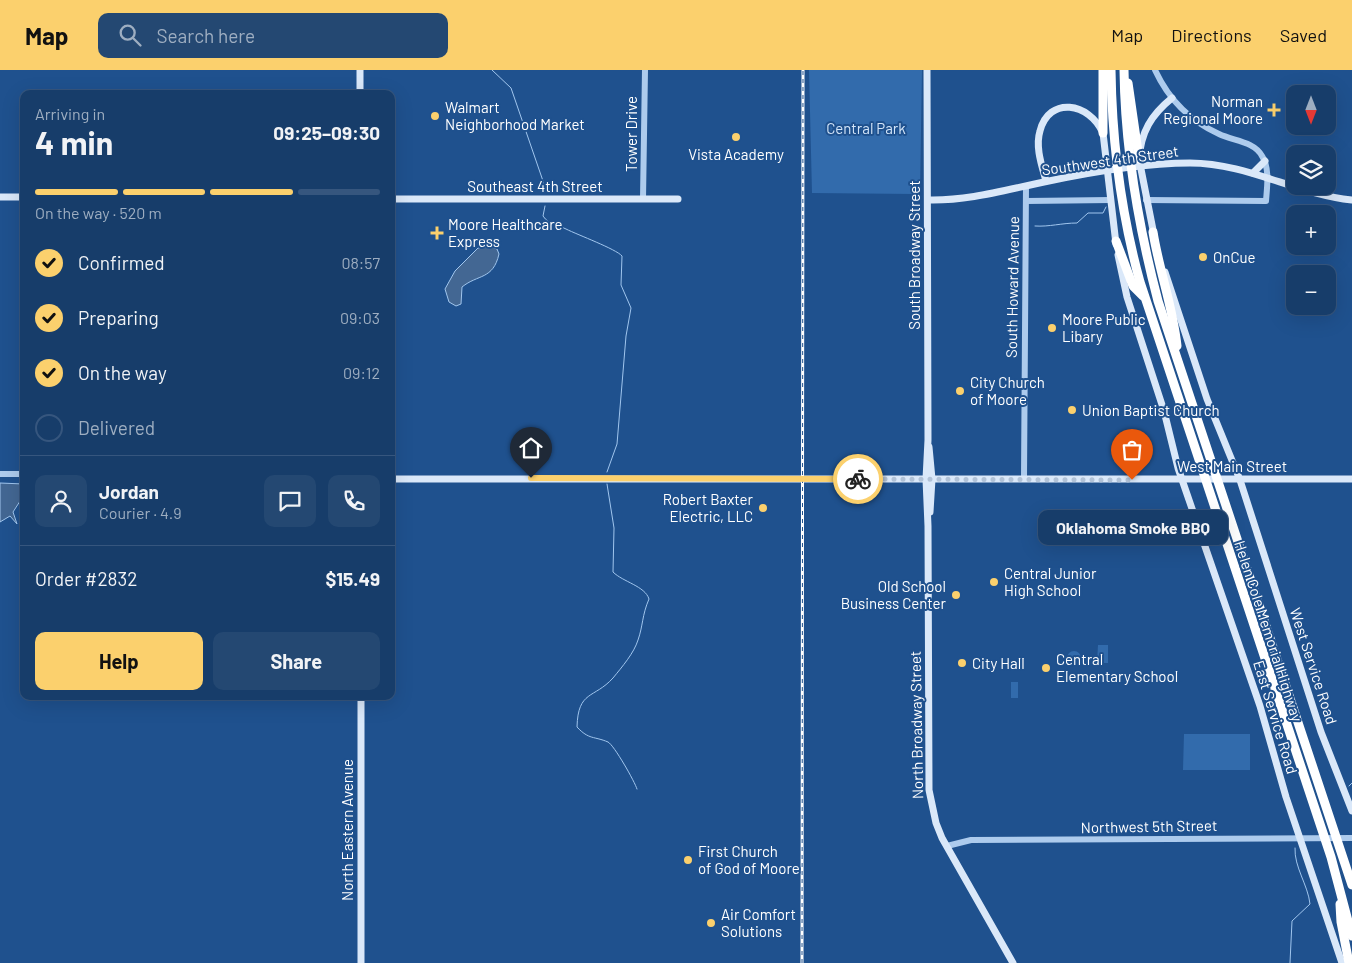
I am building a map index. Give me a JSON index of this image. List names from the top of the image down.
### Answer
{
  "streets": {
    "highway": ["Helen Cole Memorial Highway"],
    "main road": [
      "Southwest 4th Street",
      "Southeast 4th Street",
      "South Broadway Street",
      "West Main Street",
      "West Service Road",
      "East Service Road",
      "North Broadway Street",
      "North Eastern Avenue"
    ],
    "street": ["Tower Drive", "South Howard Avenue", "Northwest 5th Street"]
  },
  "crossings": [
    ["Tower Drive", "Southeast 4th Street"],
    ["Southwest 4th Street", "South Broadway Street"],
    ["Southwest 4th Street", "South Howard Avenue"],
    ["South Broadway Street", "West Main Street"],
    ["South Broadway Street", "North Broadway Street"],
    ["South Howard Avenue", "West Main Street"],
    ["West Main Street", "West Service Road"],
    ["West Main Street", "East Service Road"],
    ["West Main Street", "North Broadway Street"],
    ["East Service Road", "Northwest 5th Street"],
    ["North Broadway Street", "Northwest 5th Street"]
  ],
  "parks": ["Central Park"],
  "places": {
    "health": ["Norman Regional Moore", "Moore Healthcare Express"],
    "other": [
      "Walmart Neighborhood Market",
      "Vista Academy",
      "OnCue",
      "Moore Public Libary",
      "City Church of Moore",
      "Union Baptist Church",
      "Oklahoma Smoke BBQ",
      "Robert Baxter Electric, LLC",
      "Central Junior High School",
      "Old School Business Center",
      "City Hall",
      "Central Elementary School",
      "First Church of God of Moore",
      "Air Comfort Solutions"
    ]
  },
  "north": "bottom",
  "page": {
    "header": "Map",
    "search": "Search here",
    "nav": ["Map", "Directions", "Saved"],
    "map_buttons": ["+", "−"],
    "heading": ["4 min", "Arriving in", "09:25–09:30"],
    "panel": [
      "Jordan",
      "Courier · 4.9",
      "Order #2832",
      "$15.49"
    ],
    "bar": "On the way · 520 m",
    "list": [
      ["Confirmed", "08:57"],
      ["Preparing", "09:03"],
      ["On the way", "09:12"],
      "Delivered"
    ],
    "bubble": "Oklahoma Smoke BBQ",
    "buttons": ["Help", "Share"]
  }
}
